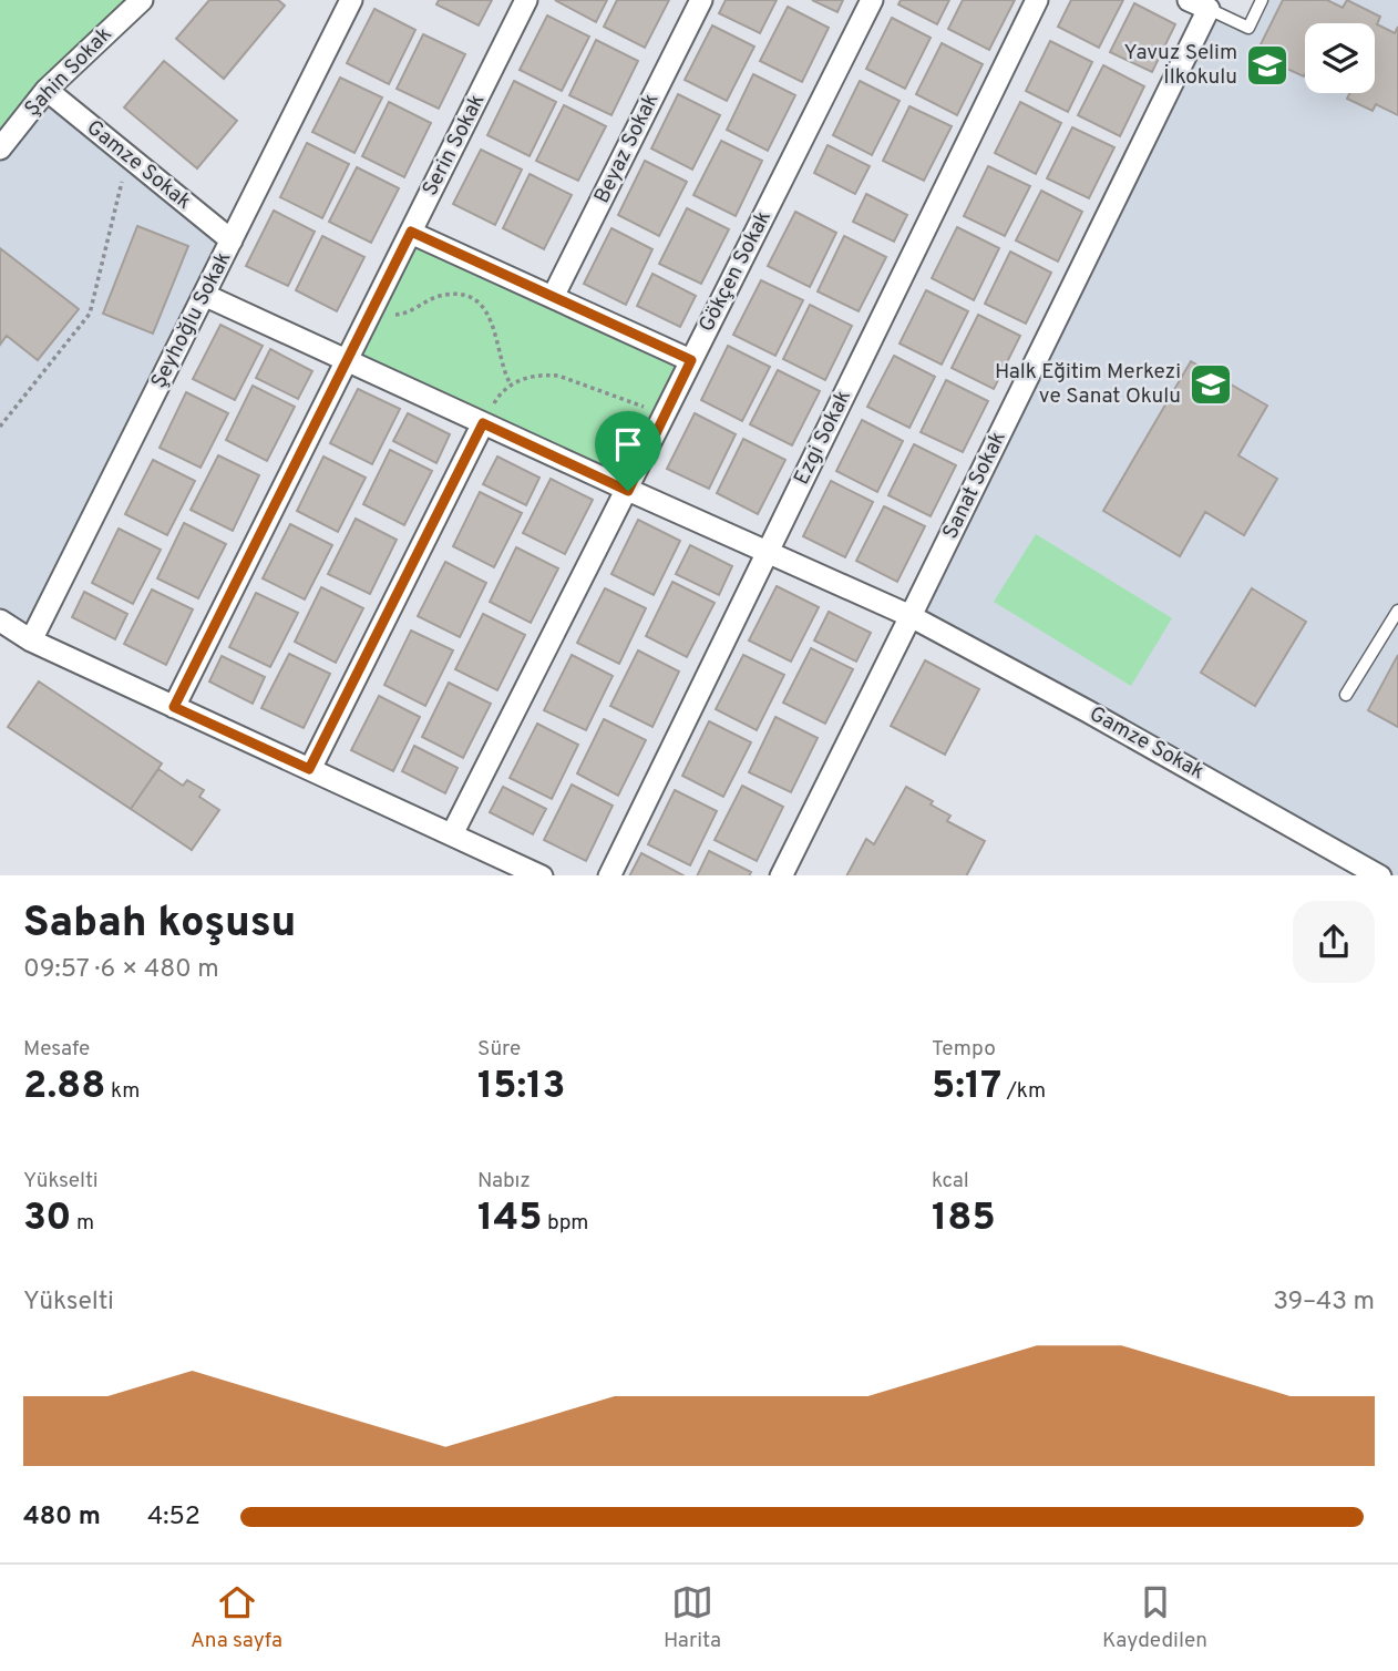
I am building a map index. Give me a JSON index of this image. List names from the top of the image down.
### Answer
{
  "streets": {
    "street": [
      "Şahin Sokak",
      "Serin Sokak",
      "Beyaz Sokak",
      "Gamze Sokak",
      "Gökçen Sokak",
      "Şeyhoğlu Sokak",
      "Ezgi Sokak",
      "Sanat Sokak"
    ]
  },
  "crossings": [
    ["Şahin Sokak", "Gamze Sokak"],
    ["Serin Sokak", "Gamze Sokak"],
    ["Gamze Sokak", "Gökçen Sokak"],
    ["Gamze Sokak", "Şeyhoğlu Sokak"],
    ["Gamze Sokak", "Ezgi Sokak"],
    ["Gamze Sokak", "Sanat Sokak"]
  ],
  "places": {
    "school or university": ["Yavuz Selim İlkokulu", "Halk Eğitim Merkezi ve Sanat Okulu"]
  },
  "page": {
    "heading": ["Sabah koşusu", "09:57 · 6 × 480 m"],
    "stats": [
      ["Mesafe", "2.88 km"],
      ["Süre", "15:13"],
      ["Tempo", "5:17 /km"],
      ["Yükselti", "30 m"],
      ["Nabız", "145 bpm"],
      ["kcal", "185"]
    ],
    "chart": ["Yükselti", "39–43 m"],
    "list": [
      {
        "name": "480 m",
        "note": "4:52"
      }
    ],
    "tabs": ["Ana sayfa", "Harita", "Kaydedilen"]
  }
}
